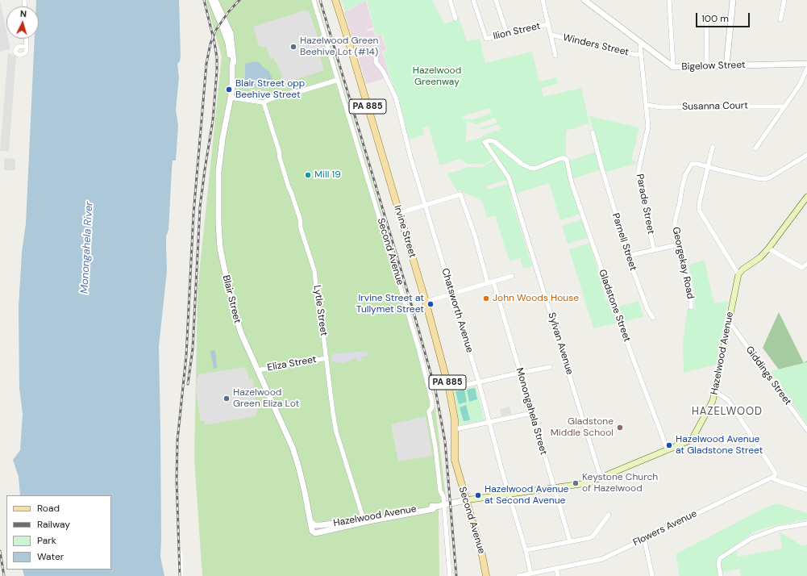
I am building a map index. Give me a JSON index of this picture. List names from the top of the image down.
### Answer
{
  "streets": {
    "main road": [
      "PA 885",
      "Irvine Street",
      "Second Avenue",
      "Hazelwood Avenue"
    ],
    "street": [
      "Ilion Street",
      "Winders Street",
      "Bigelow Street",
      "Susanna Court",
      "Parade Street",
      "Parnell Street",
      "Georgekay Road",
      "Blair Street",
      "Gladstone Street",
      "Lytle Street",
      "Chatsworth Avenue",
      "Sylvan Avenue",
      "Eliza Street",
      "Giddings Street",
      "Monongahela Street",
      "Flowers Avenue"
    ]
  },
  "crossings": [
    ["Winders Street", "Parade Street"],
    ["Bigelow Street", "Parade Street"],
    ["Susanna Court", "Parade Street"],
    ["Irvine Street", "Second Avenue"],
    ["Second Avenue", "Hazelwood Avenue"],
    ["Blair Street", "Hazelwood Avenue"],
    ["Blair Street", "Eliza Street"],
    ["Gladstone Street", "Sylvan Avenue"],
    ["Gladstone Street", "Hazelwood Avenue"],
    ["Lytle Street", "Hazelwood Avenue"],
    ["Lytle Street", "Eliza Street"],
    ["Chatsworth Avenue", "Hazelwood Avenue"],
    ["Chatsworth Avenue", "Flowers Avenue"],
    ["Sylvan Avenue", "Hazelwood Avenue"],
    ["Hazelwood Avenue", "Giddings Street"],
    ["Hazelwood Avenue", "Monongahela Street"]
  ],
  "districts": ["HAZELWOOD"],
  "water": ["Monongahela River"],
  "parks": ["Hazelwood Greenway"],
  "places": [
    "Hazelwood Green Beehive Lot (#14)",
    "Blair Street opp Beehive Street",
    "Mill 19",
    "John Woods House",
    "Irvine Street at Tullymet Street",
    "Hazelwood Green Eliza Lot",
    "Gladstone Middle School",
    "Hazelwood Avenue at Gladstone Street",
    "Keystone Church of Hazelwood",
    "Hazelwood Avenue at Second Avenue"
  ],
  "legend": [
    "Road",
    "Railway",
    "Park",
    "Water"
  ],
  "scale_bar": "100 m",
  "north": "top"
}
